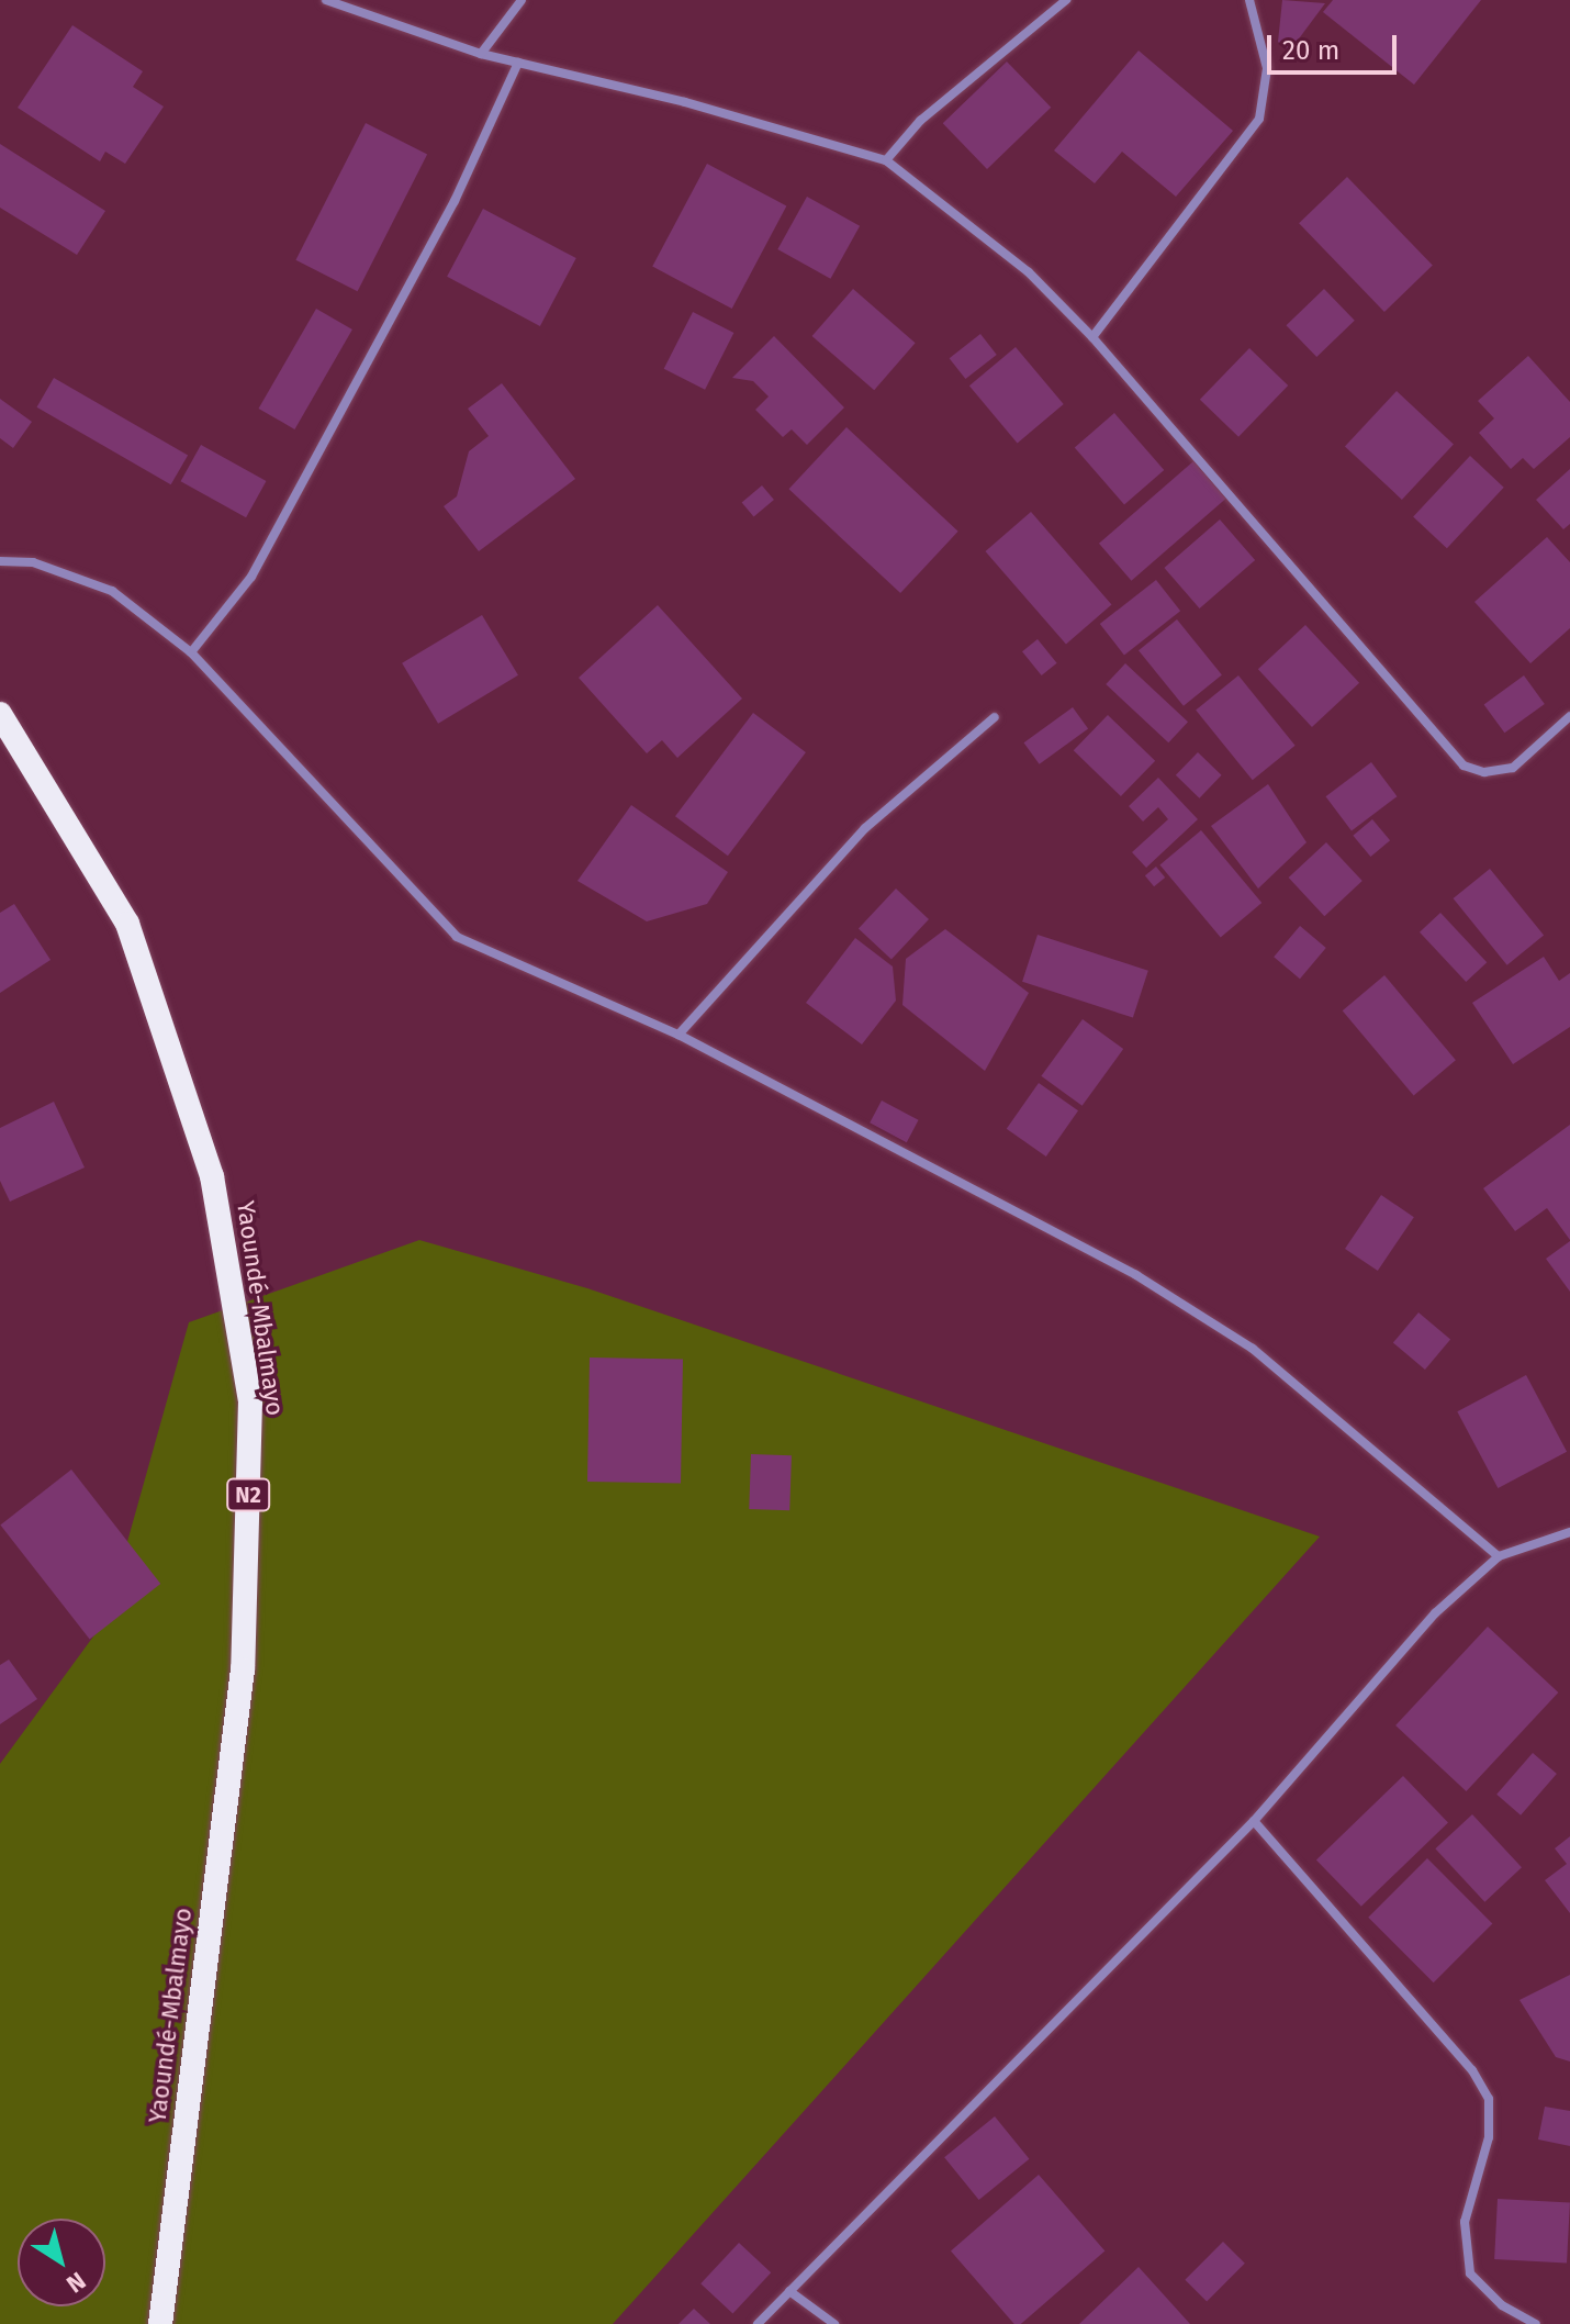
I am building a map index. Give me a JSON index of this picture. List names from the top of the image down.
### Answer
{
  "streets": {
    "highway": ["Yaoundé-Mbalmayo", "N2"]
  },
  "scale_bar": "20 m",
  "north": "bottom right"
}
